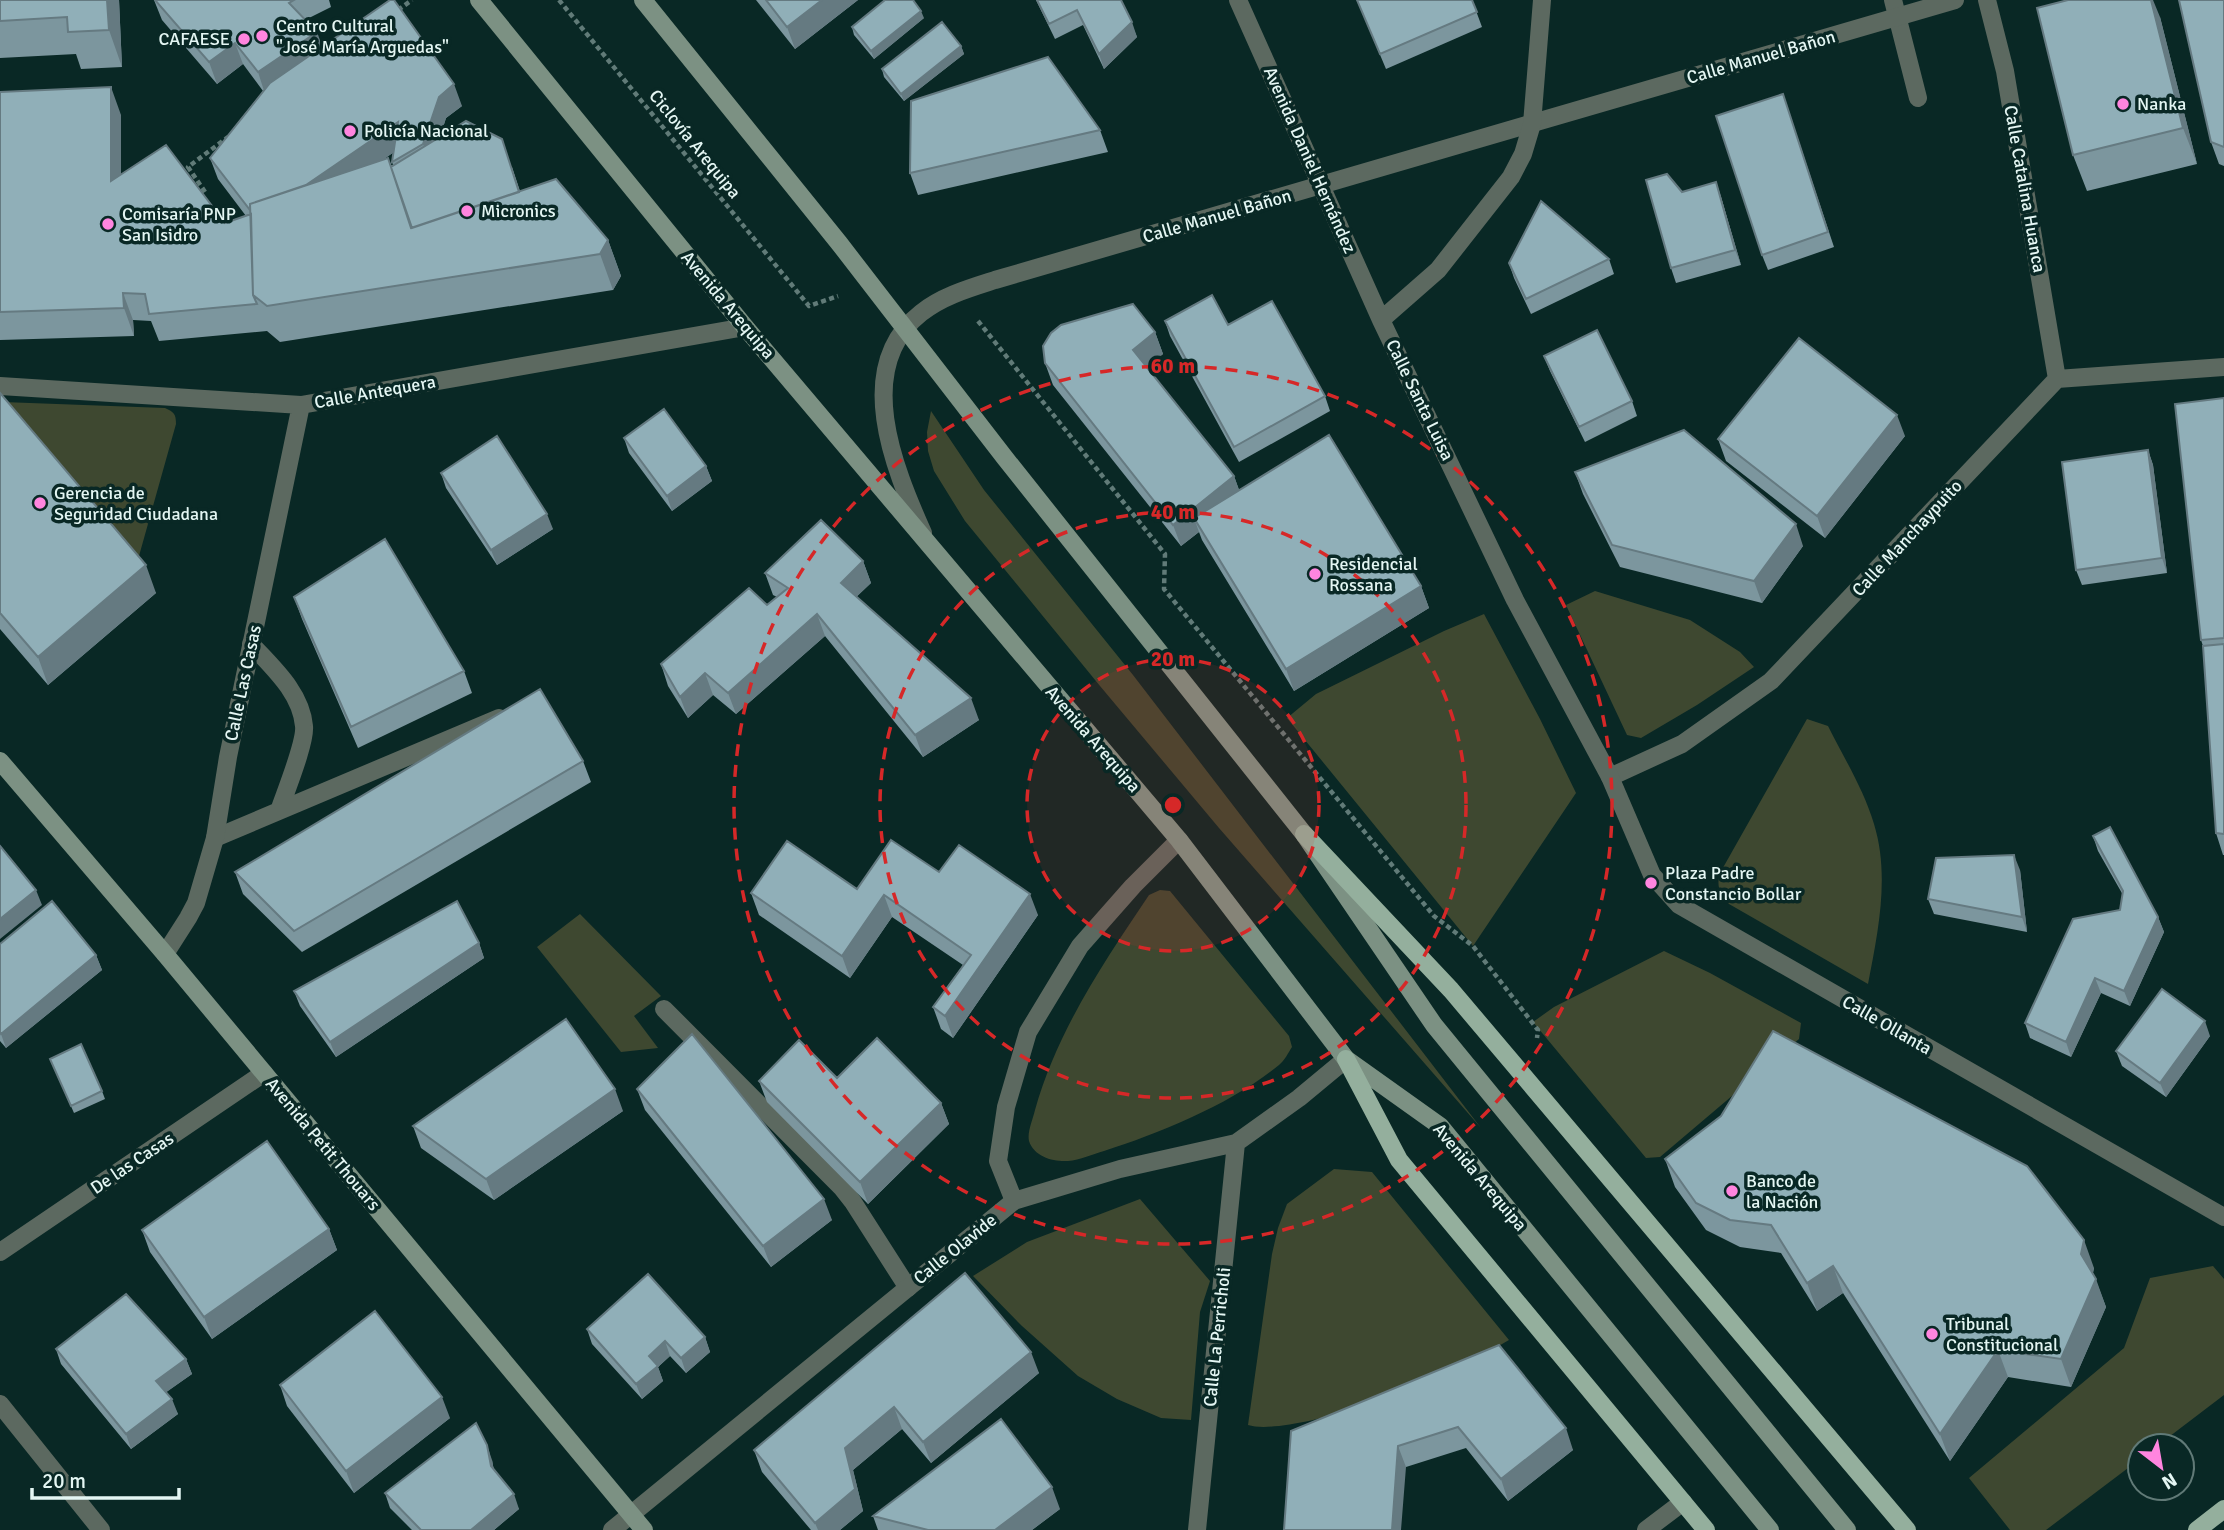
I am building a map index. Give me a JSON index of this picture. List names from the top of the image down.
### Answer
{
  "streets": {
    "main road": ["Avenida Arequipa", "Avenida Petit Thouars"],
    "street": [
      "Calle Manuel Bañon",
      "Avenida Daniel Hernández",
      "Calle Catalina Huanca",
      "Calle Antequera",
      "Calle Santa Luisa",
      "Calle Manchaypuito",
      "Calle Las Casas",
      "Calle Ollanta",
      "De las Casas",
      "Calle Olavide",
      "Calle La Perricholi"
    ],
    "path": ["Ciclovía Arequipa"]
  },
  "crossings": [
    ["Calle Manuel Bañon", "Avenida Daniel Hernández"],
    ["Calle Manuel Bañon", "Avenida Arequipa"],
    ["Calle Manuel Bañon", "Calle Santa Luisa"],
    ["Avenida Daniel Hernández", "Calle Santa Luisa"],
    ["Calle Catalina Huanca", "Calle Manchaypuito"],
    ["Avenida Arequipa", "Calle Antequera"],
    ["Avenida Arequipa", "Calle Olavide"],
    ["Calle Antequera", "Calle Las Casas"],
    ["Calle Santa Luisa", "Calle Manchaypuito"],
    ["Calle Santa Luisa", "Calle Ollanta"],
    ["Calle Manchaypuito", "Calle Ollanta"],
    ["Calle Las Casas", "Avenida Petit Thouars"],
    ["Avenida Petit Thouars", "De las Casas"],
    ["Avenida Petit Thouars", "Calle Olavide"],
    ["Calle Olavide", "Calle La Perricholi"]
  ],
  "places": [
    "Centro Cultural \"José María Arguedas\"",
    "CAFAESE",
    "Nanka",
    "Policía Nacional",
    "Micronics",
    "Comisaría PNP San Isidro",
    "Gerencia de Seguridad Ciudadana",
    "Residencial Rossana",
    "Plaza Padre Constancio Bollar",
    "Banco de la Nación",
    "Tribunal Constitucional"
  ],
  "scale_bar": "20 m",
  "north": "bottom right",
  "rings": ["60 m", "40 m", "20 m"]
}
